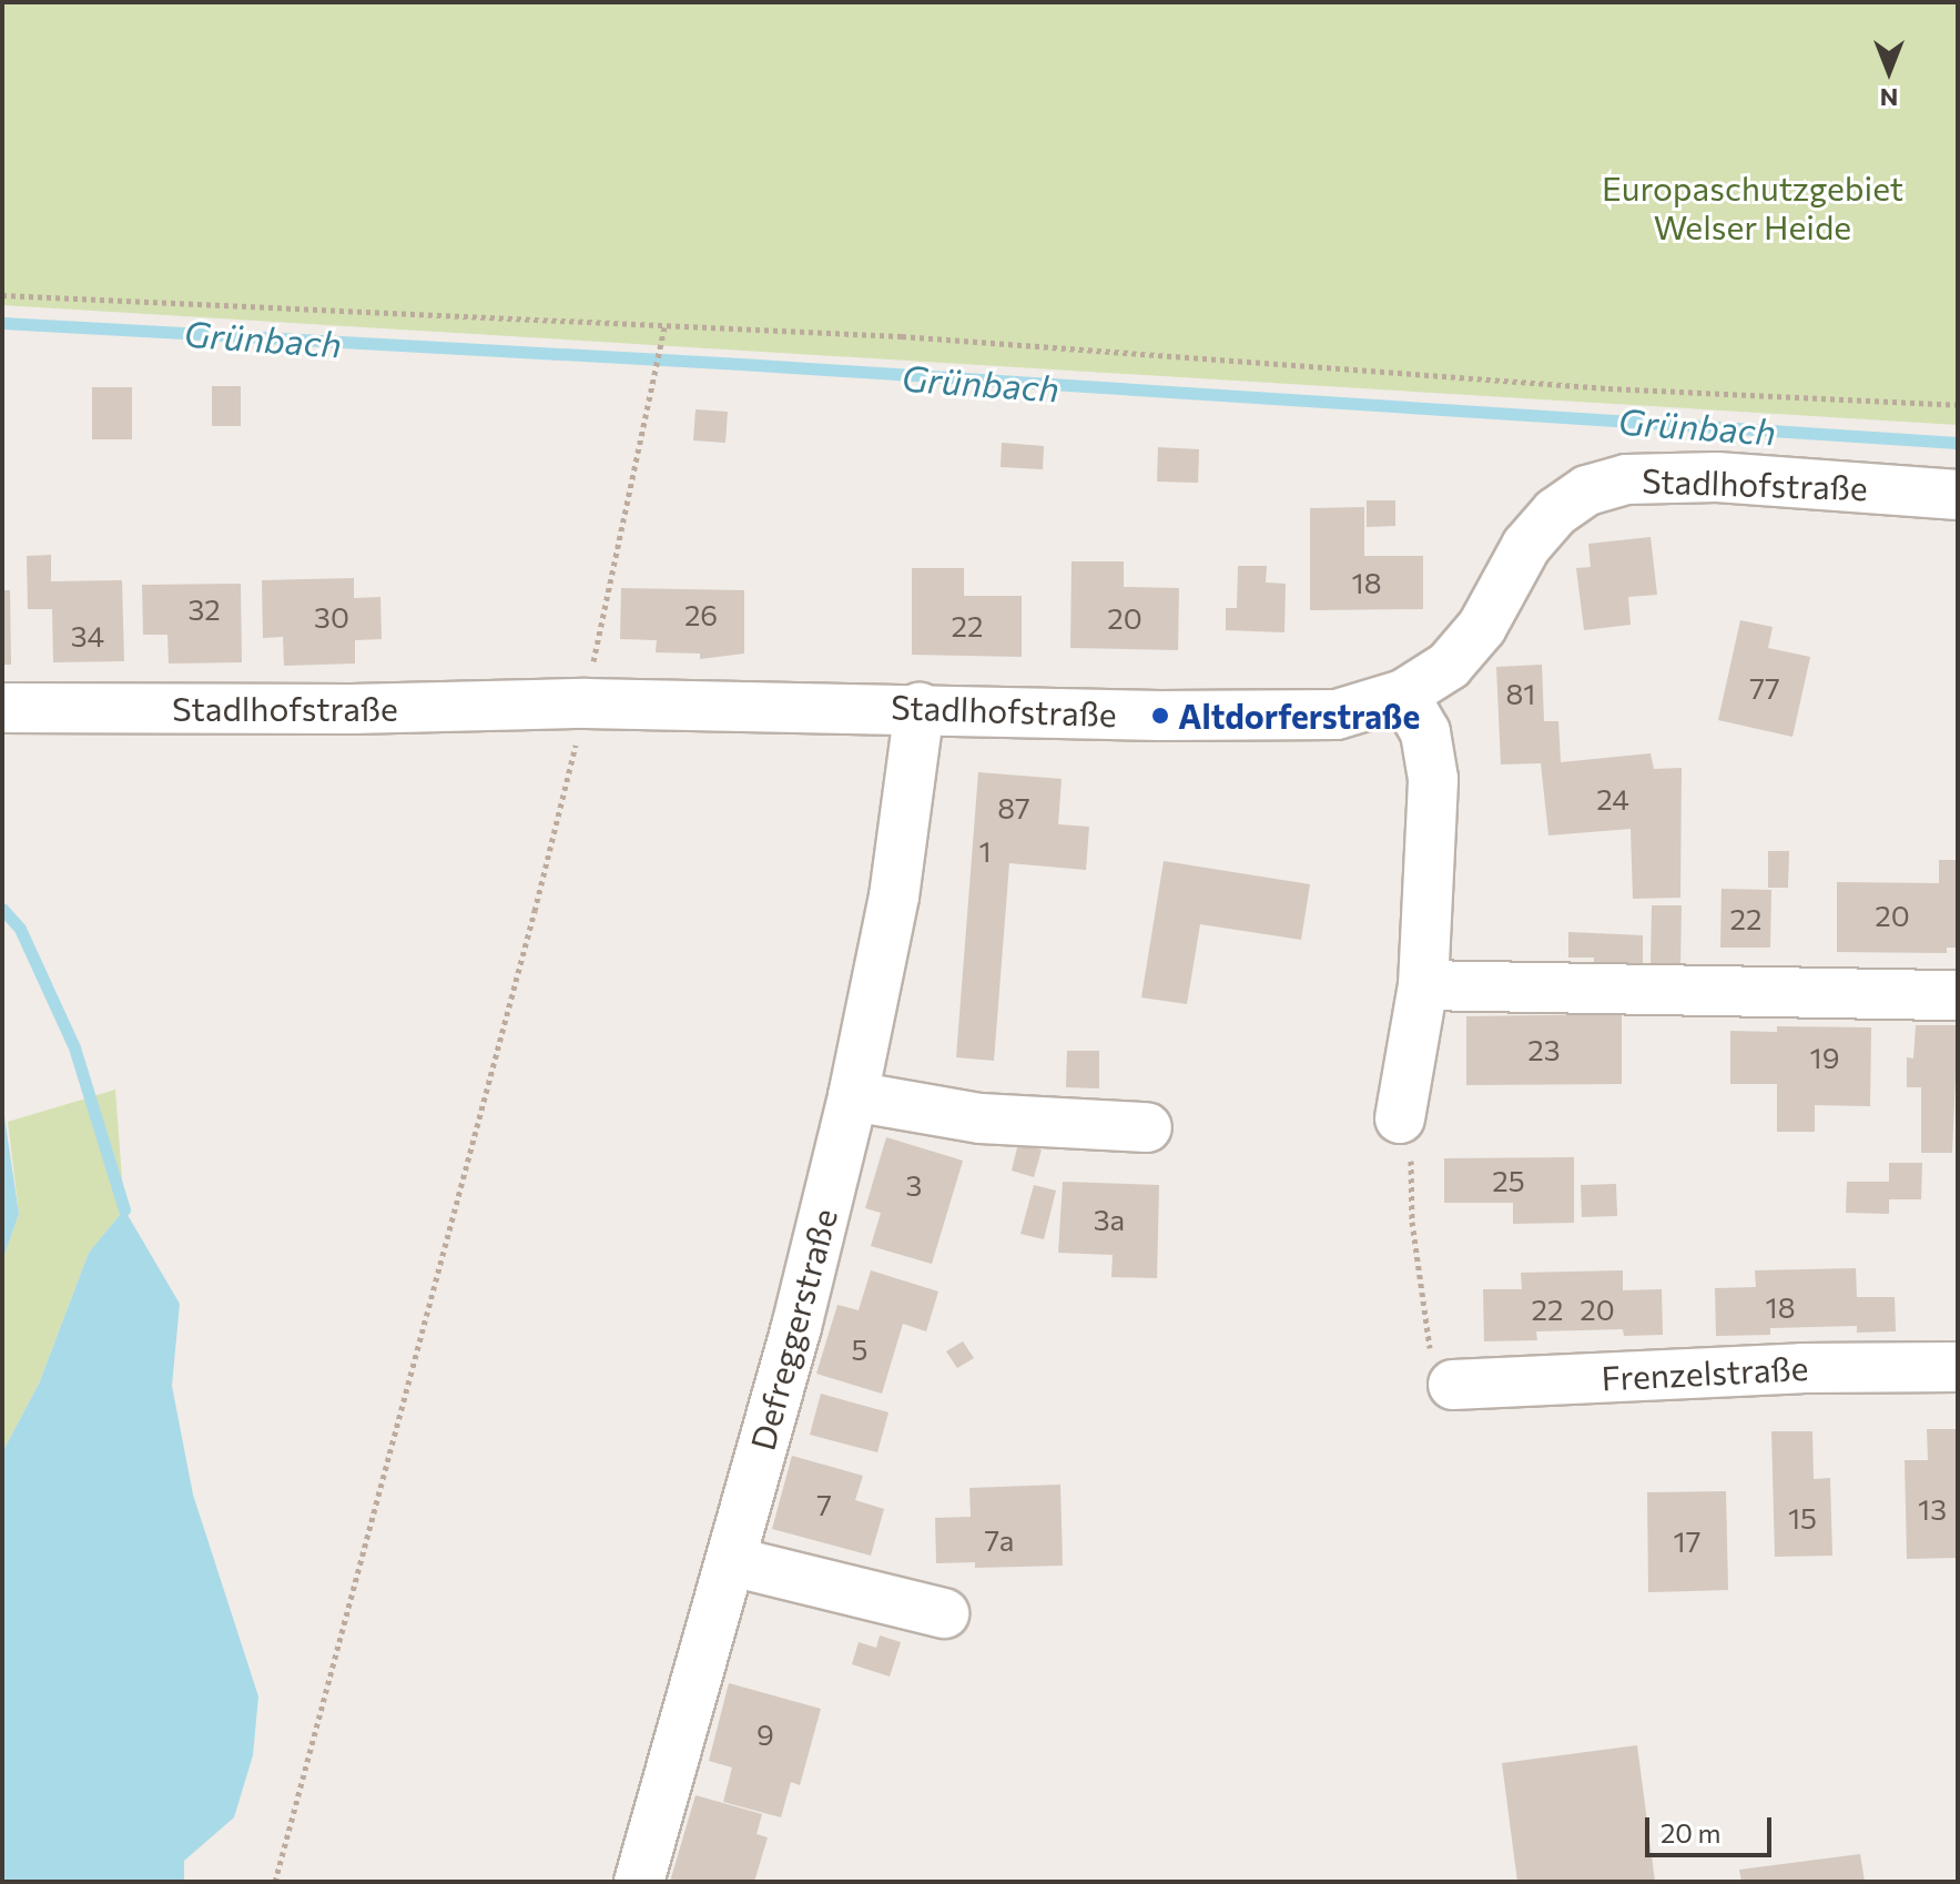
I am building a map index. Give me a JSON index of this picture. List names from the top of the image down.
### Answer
{
  "streets": {
    "street": ["Stadlhofstraße", "Defreggerstraße", "Frenzelstraße"]
  },
  "crossings": [
    ["Stadlhofstraße", "Defreggerstraße"]
  ],
  "water": ["Grünbach"],
  "parks": ["Europaschutzgebiet Welser Heide"],
  "places": ["Altdorferstraße"],
  "house_numbers": [
    "18",
    "32",
    "26",
    "30",
    "20",
    "22",
    "34",
    "77",
    "81",
    "24",
    "87",
    "1",
    "20",
    "22",
    "23",
    "19",
    "25",
    "3",
    "3a",
    "18",
    "22",
    "20",
    "5",
    "7",
    "13",
    "15",
    "7a",
    "17",
    "9"
  ],
  "scale_bar": "20 m",
  "north": "bottom"
}
